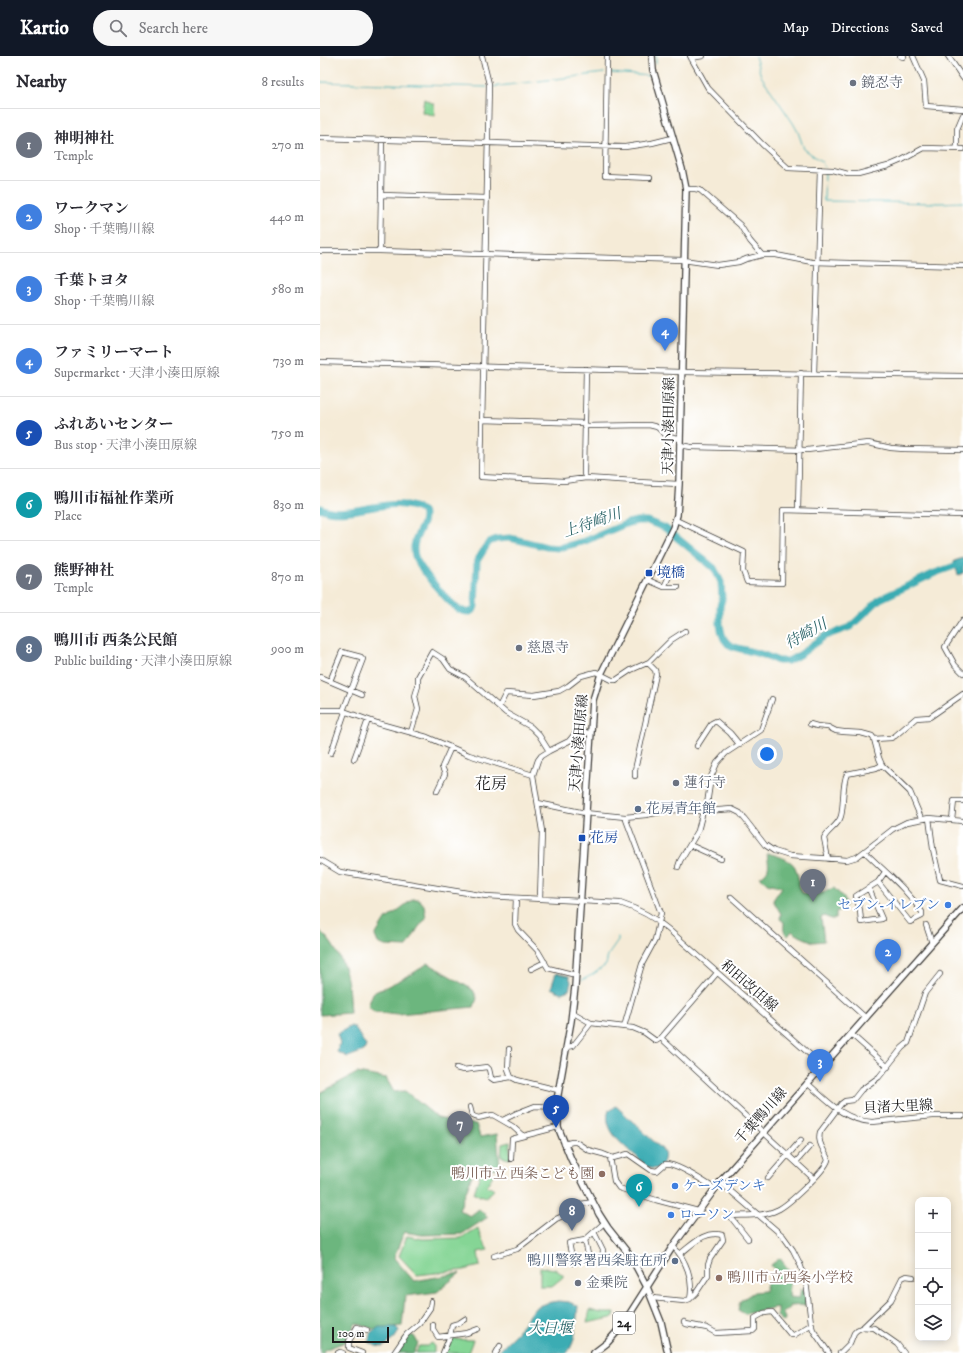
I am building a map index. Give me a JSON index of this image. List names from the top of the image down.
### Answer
{
  "streets": {
    "main road": ["天津小湊田原線", "千葉鴨川線", "24"],
    "street": ["和田改田線", "貝渚大里線"]
  },
  "crossings": [
    ["天津小湊田原線", "和田改田線"],
    ["天津小湊田原線", "千葉鴨川線"],
    ["和田改田線", "千葉鴨川線"],
    ["貝渚大里線", "千葉鴨川線"]
  ],
  "districts": ["花房"],
  "water": ["上待崎川", "待崎川", "大日堰"],
  "places": {
    "other": [
      "鏡忍寺",
      "慈恩寺",
      "蓮行寺",
      "花房青年館",
      "セブン-イレブン",
      "鴨川市立 西条こども園",
      "ケーズデンキ",
      "ローソン",
      "鴨川警察署西条駐在所",
      "鴨川市立西条小学校",
      "金乗院"
    ],
    "transit": ["境橋", "花房"]
  },
  "scale_bar": "100 m",
  "page": {
    "header": "Kartio",
    "search": "Search here",
    "nav": ["Map", "Directions", "Saved"],
    "heading": ["Nearby", "8 results"],
    "list": [
      {
        "mark": "1",
        "name": "神明神社",
        "note": "Temple",
        "value": "270 m"
      },
      {
        "mark": "2",
        "name": "ワークマン",
        "note": "Shop · 千葉鴨川線",
        "value": "440 m"
      },
      {
        "mark": "3",
        "name": "千葉トヨタ",
        "note": "Shop · 千葉鴨川線",
        "value": "580 m"
      },
      {
        "mark": "4",
        "name": "ファミリーマート",
        "note": "Supermarket · 天津小湊田原線",
        "value": "730 m"
      },
      {
        "mark": "5",
        "name": "ふれあいセンター",
        "note": "Bus stop · 天津小湊田原線",
        "value": "750 m"
      },
      {
        "mark": "6",
        "name": "鴨川市福祉作業所",
        "note": "Place",
        "value": "830 m"
      },
      {
        "mark": "7",
        "name": "熊野神社",
        "note": "Temple",
        "value": "870 m"
      },
      {
        "mark": "8",
        "name": "鴨川市 西条公民館",
        "note": "Public building · 天津小湊田原線",
        "value": "900 m"
      }
    ],
    "pins": [
      "4",
      "1",
      "2",
      "3",
      "5",
      "7",
      "6",
      "8"
    ],
    "map_buttons": ["+", "−"],
    "scale": "100 m"
  }
}
